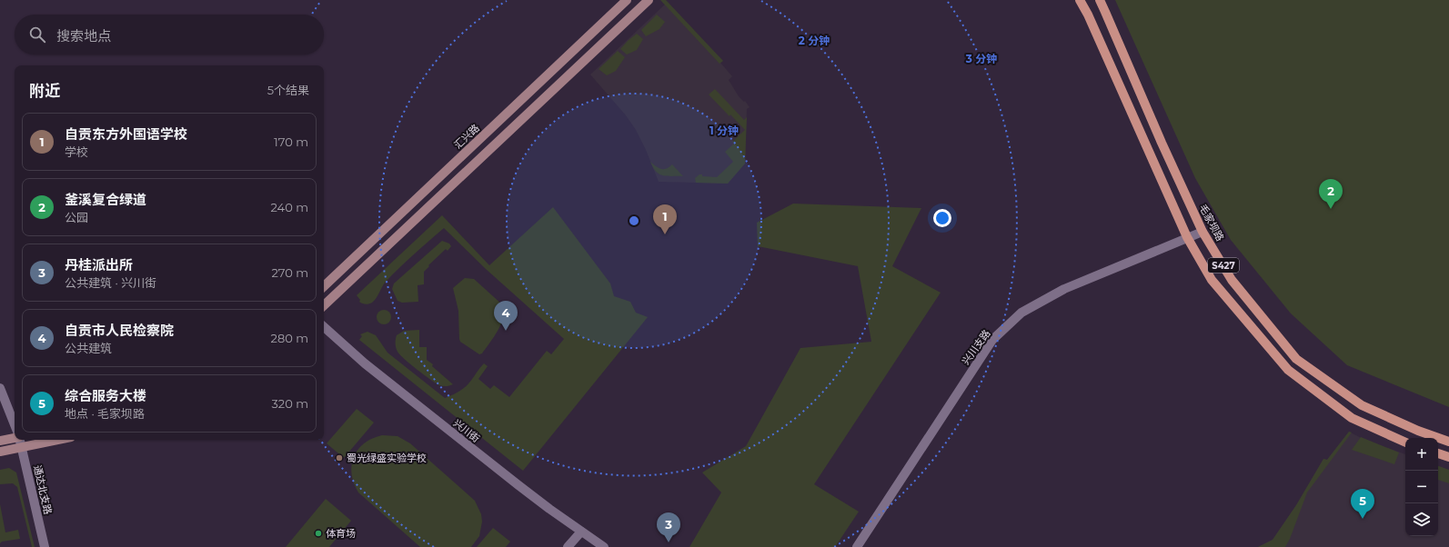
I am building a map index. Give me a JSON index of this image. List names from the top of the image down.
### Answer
{
  "streets": {
    "main road": ["汇兴路", "毛家坝路", "S427"],
    "street": ["兴川支路", "兴川街", "通达北支路"]
  },
  "crossings": [
    ["毛家坝路", "兴川支路"],
    ["S427", "兴川支路"]
  ],
  "places": ["蜀光绿盛实验学校", "体育场"],
  "page": {
    "search": "搜索地点",
    "heading": ["附近", "5个结果"],
    "list": [
      {
        "mark": "1",
        "name": "自贡东方外国语学校",
        "note": "学校",
        "value": "170 m"
      },
      {
        "mark": "2",
        "name": "釜溪复合绿道",
        "note": "公园",
        "value": "240 m"
      },
      {
        "mark": "3",
        "name": "丹桂派出所",
        "note": "公共建筑 · 兴川街",
        "value": "270 m"
      },
      {
        "mark": "4",
        "name": "自贡市人民检察院",
        "note": "公共建筑",
        "value": "280 m"
      },
      {
        "mark": "5",
        "name": "综合服务大楼",
        "note": "地点 · 毛家坝路",
        "value": "320 m"
      }
    ],
    "pins": [
      "2",
      "1",
      "4",
      "5",
      "3"
    ],
    "map_buttons": ["+", "−"]
  },
  "rings": ["2 分钟", "3 分钟", "1 分钟"]
}
